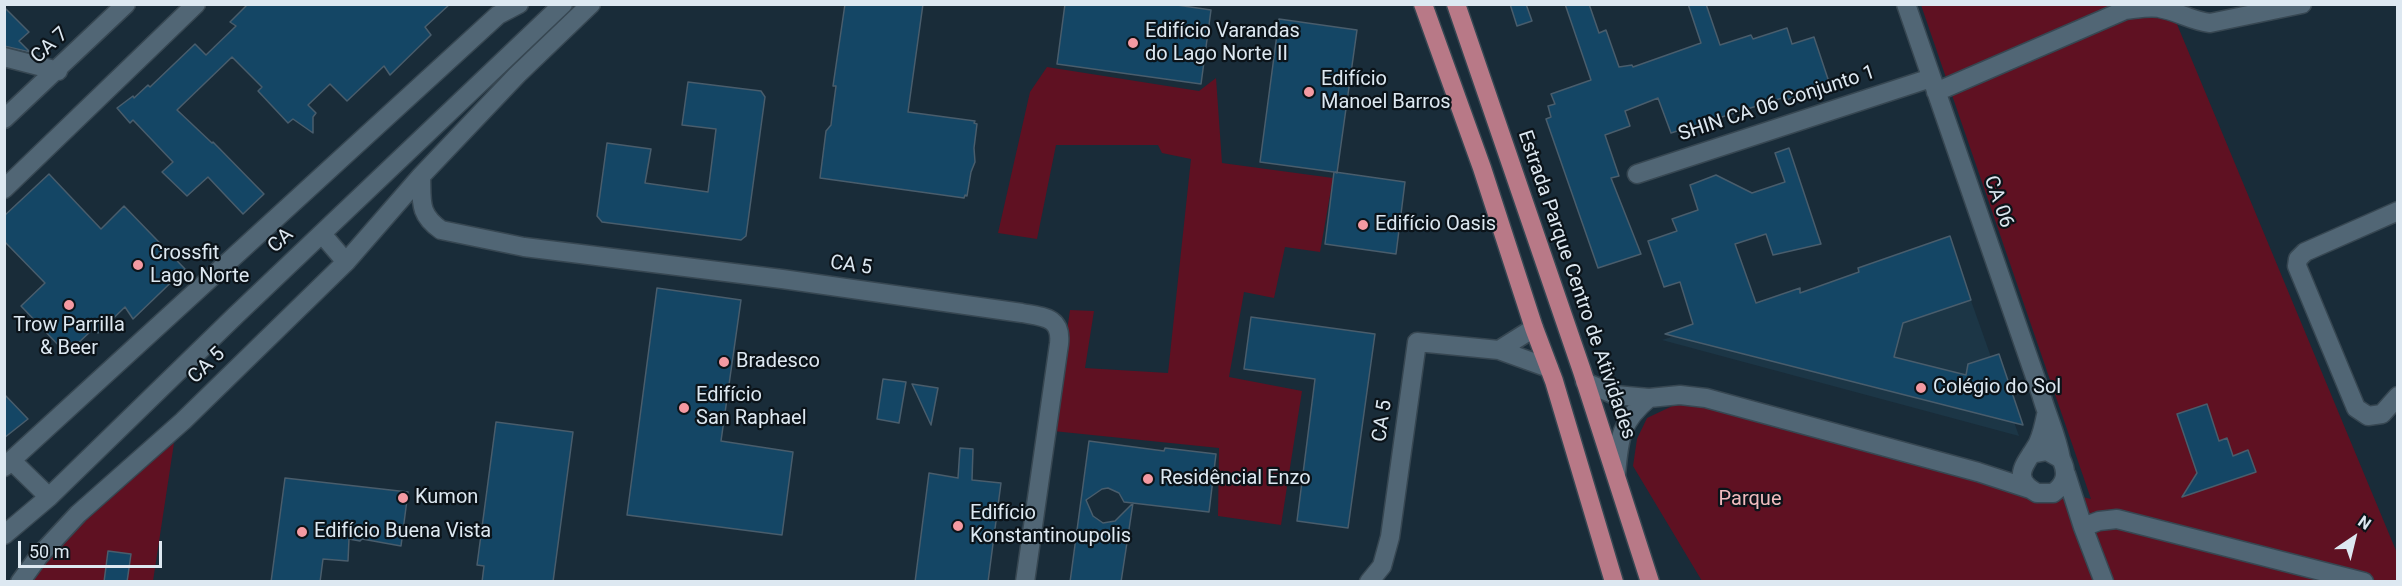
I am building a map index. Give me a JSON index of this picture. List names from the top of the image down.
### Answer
{
  "streets": {
    "main road": ["Estrada Parque Centro de Atividades"],
    "street": [
      "CA 7",
      "SHIN CA 06 Conjunto 1",
      "CA 06",
      "CA",
      "CA 5"
    ]
  },
  "crossings": [
    ["SHIN CA 06 Conjunto 1", "CA 06"]
  ],
  "parks": ["Parque"],
  "places": [
    "Edifício Varandas do Lago Norte II",
    "Edifício Manoel Barros",
    "Edifício Oasis",
    "Crossfit Lago Norte",
    "Trow Parrilla & Beer",
    "Bradesco",
    "Colégio do Sol",
    "Edifício San Raphael",
    "Residêncial Enzo",
    "Kumon",
    "Edifício Konstantinoupolis",
    "Edifício Buena Vista"
  ],
  "scale_bar": "50 m",
  "north": "top right"
}
